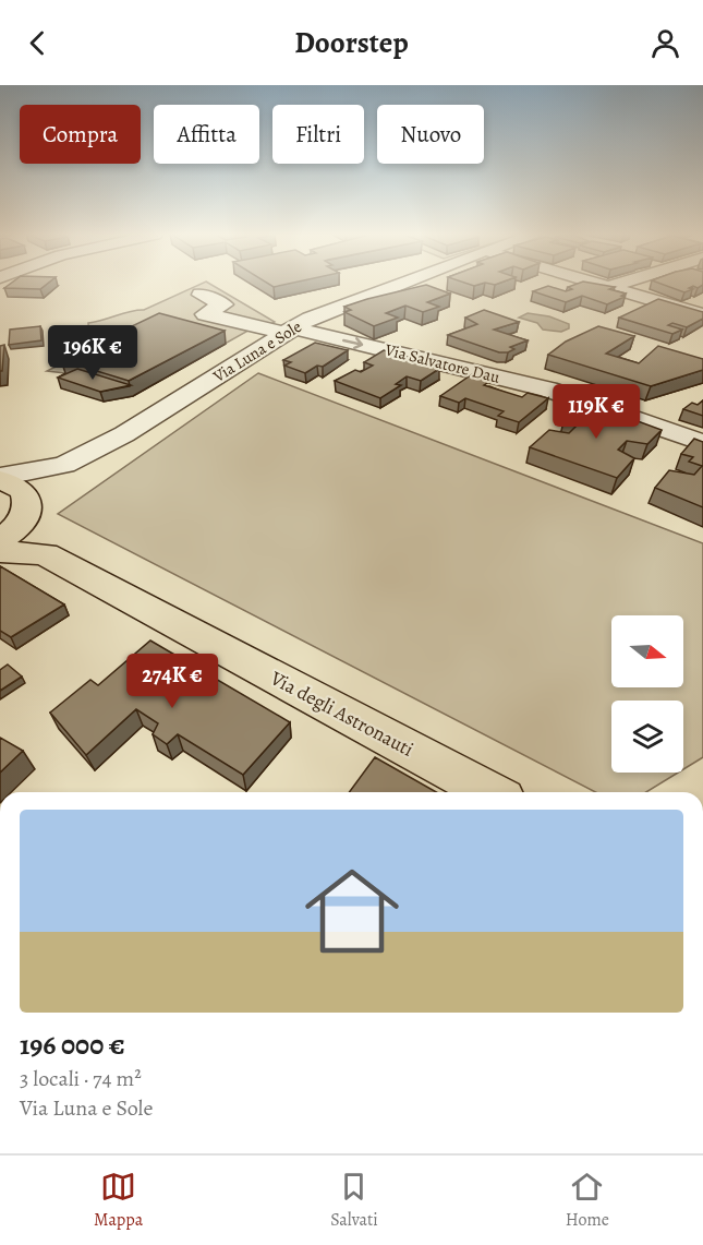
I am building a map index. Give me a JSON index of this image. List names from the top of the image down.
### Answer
{
  "streets": {
    "main road": ["Via degli Astronauti"],
    "street": ["Via Luna e Sole", "Via Salvatore Dau"]
  },
  "crossings": [
    ["Via Luna e Sole", "Via Salvatore Dau"]
  ],
  "one_way": ["Via Salvatore Dau"],
  "north": "right",
  "page": {
    "header": "Doorstep",
    "chip": [
      "Compra",
      "Affitta",
      "Filtri",
      "Nuovo"
    ],
    "price": ["196K €", "119K €", "274K €"],
    "list": [
      {
        "name": "196 000 €",
        "note": "3 locali · 74 m² · Via Luna e Sole"
      }
    ],
    "tabs": ["Mappa", "Salvati", "Home"]
  }
}
